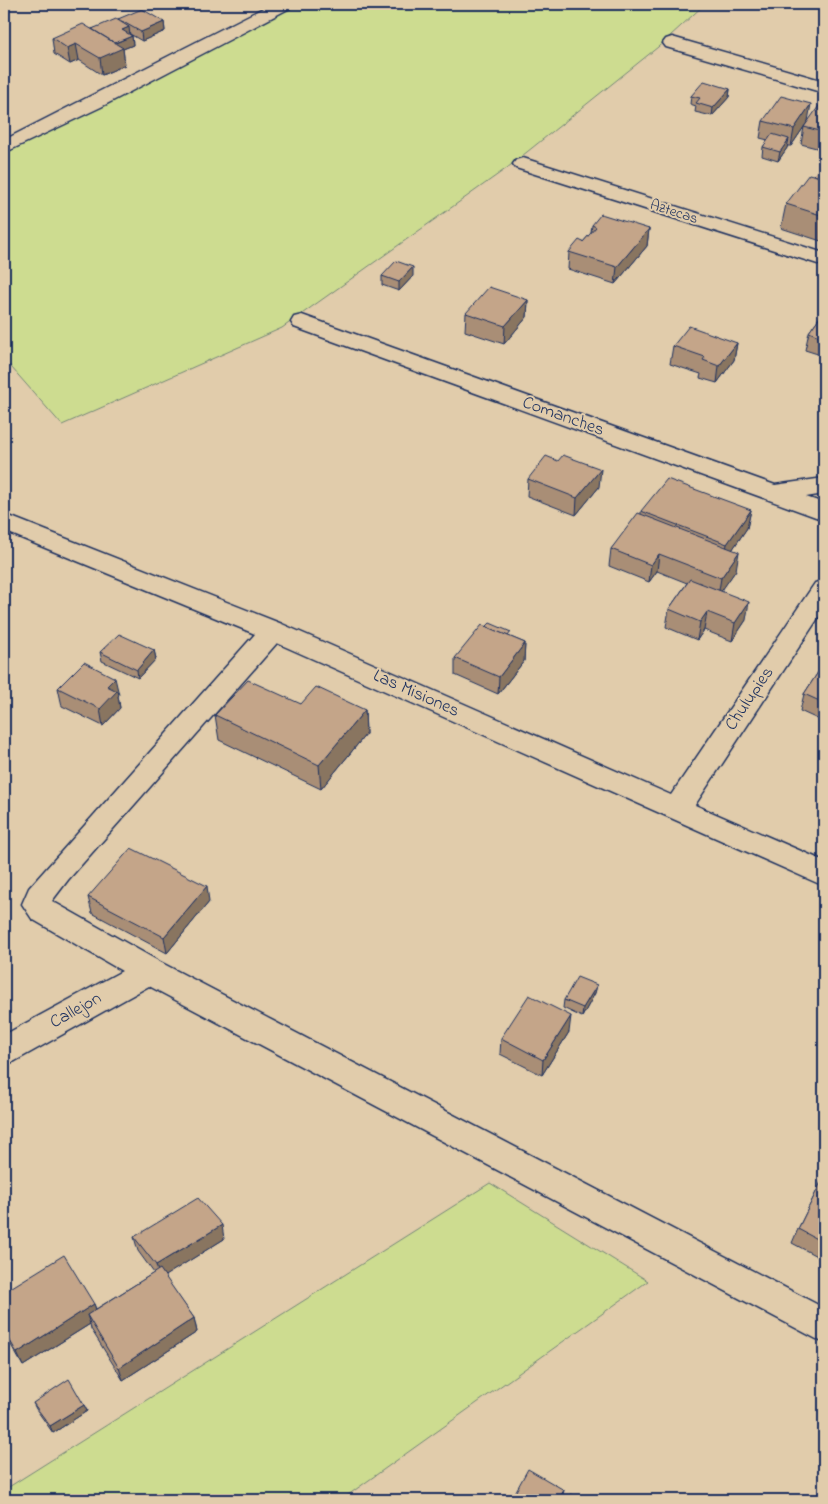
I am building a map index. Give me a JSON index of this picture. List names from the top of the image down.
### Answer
{
  "streets": {
    "street": [
      "Aztecas",
      "Comanches",
      "Las Misiones",
      "Chulupies",
      "Callejon"
    ]
  },
  "crossings": [
    ["Las Misiones", "Chulupies"]
  ]
}
